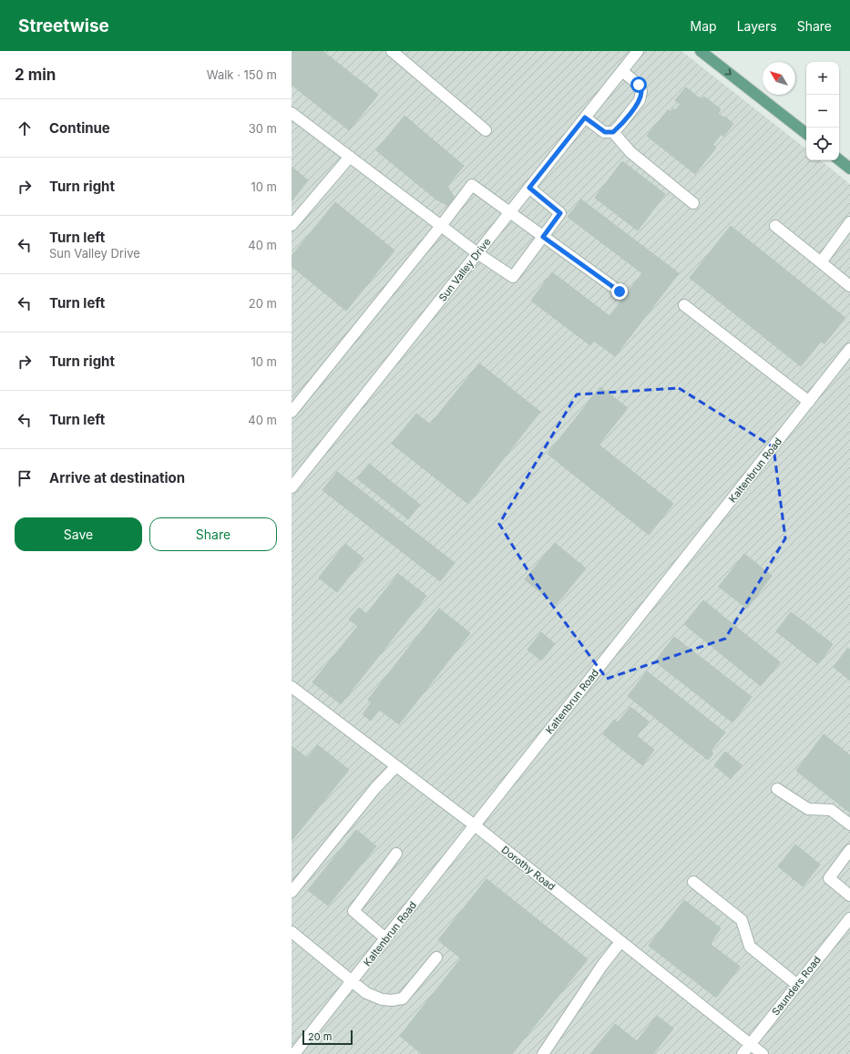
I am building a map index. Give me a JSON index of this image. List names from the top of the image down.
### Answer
{
  "streets": {
    "street": [
      "Sun Valley Drive",
      "Kaltenbrun Road",
      "Dorothy Road",
      "Saunders Road"
    ]
  },
  "crossings": [
    ["Kaltenbrun Road", "Dorothy Road"],
    ["Dorothy Road", "Saunders Road"]
  ],
  "scale_bar": "20 m",
  "north": "top left",
  "page": {
    "header": "Streetwise",
    "nav": ["Map", "Layers", "Share"],
    "heading": ["2 min", "Walk · 150 m"],
    "map_buttons": ["+", "−"],
    "list": [
      ["Continue", "30 m"],
      ["Turn right", "10 m"],
      ["Turn left", "Sun Valley Drive", "40 m"],
      ["Turn left", "20 m"],
      ["Turn right", "10 m"],
      ["Turn left", "40 m"],
      "Arrive at destination"
    ],
    "buttons": ["Save", "Share"],
    "scale": "20 m"
  }
}
